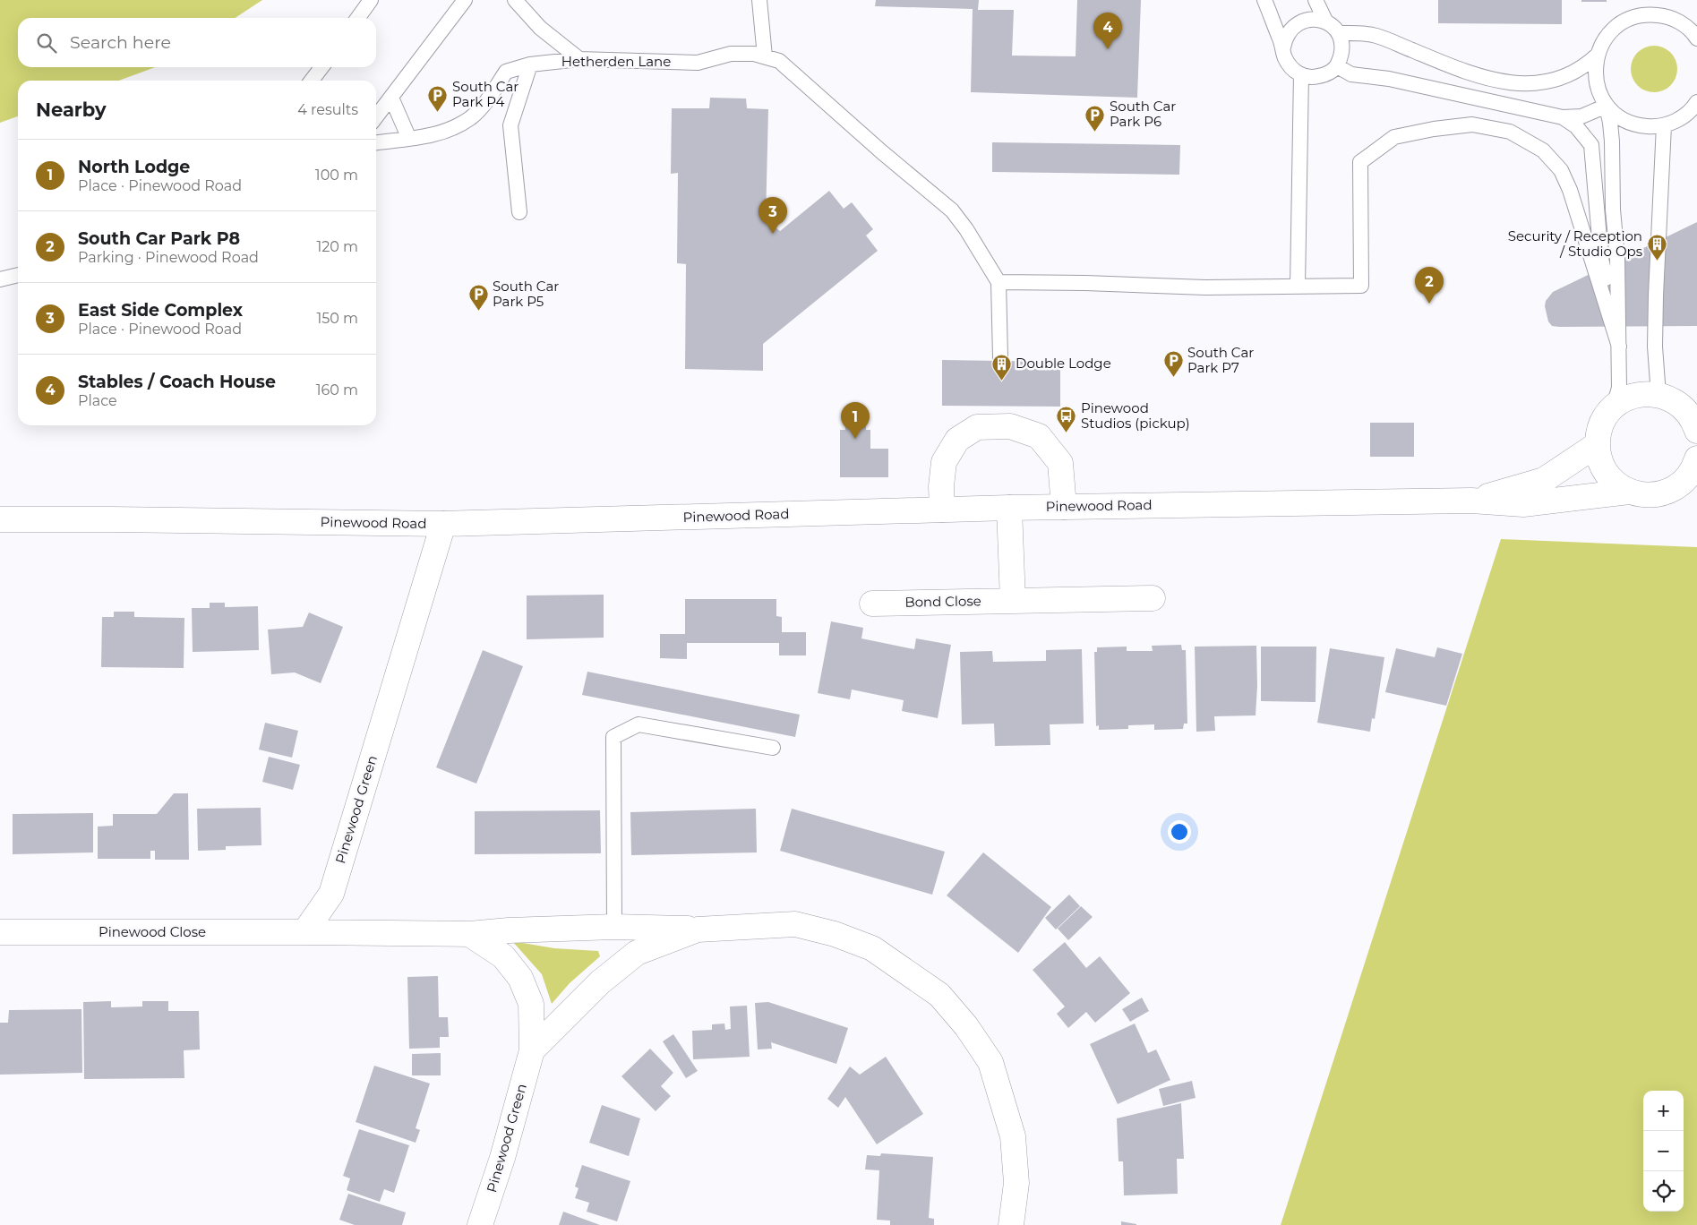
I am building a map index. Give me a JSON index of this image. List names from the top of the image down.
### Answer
{
  "streets": {
    "street": [
      "Pinewood Road",
      "Bond Close",
      "Pinewood Green",
      "Pinewood Close"
    ],
    "lane": ["Hetherden Lane"]
  },
  "crossings": [
    ["Pinewood Road", "Pinewood Green"],
    ["Pinewood Green", "Pinewood Close"]
  ],
  "places": {
    "parking": [
      "South Car Park P4",
      "South Car Park P6",
      "South Car Park P5",
      "South Car Park P7"
    ],
    "building": ["Security / Reception / Studio Ops", "Double Lodge"],
    "bus stop": ["Pinewood Studios (pickup)"]
  },
  "page": {
    "pins": [
      "4",
      "3",
      "2",
      "1"
    ],
    "search": "Search here",
    "heading": ["Nearby", "4 results"],
    "list": [
      {
        "mark": "1",
        "name": "North Lodge",
        "note": "Place · Pinewood Road",
        "value": "100 m"
      },
      {
        "mark": "2",
        "name": "South Car Park P8",
        "note": "Parking · Pinewood Road",
        "value": "120 m"
      },
      {
        "mark": "3",
        "name": "East Side Complex",
        "note": "Place · Pinewood Road",
        "value": "150 m"
      },
      {
        "mark": "4",
        "name": "Stables / Coach House",
        "note": "Place",
        "value": "160 m"
      }
    ],
    "map_buttons": ["+", "−"]
  }
}
